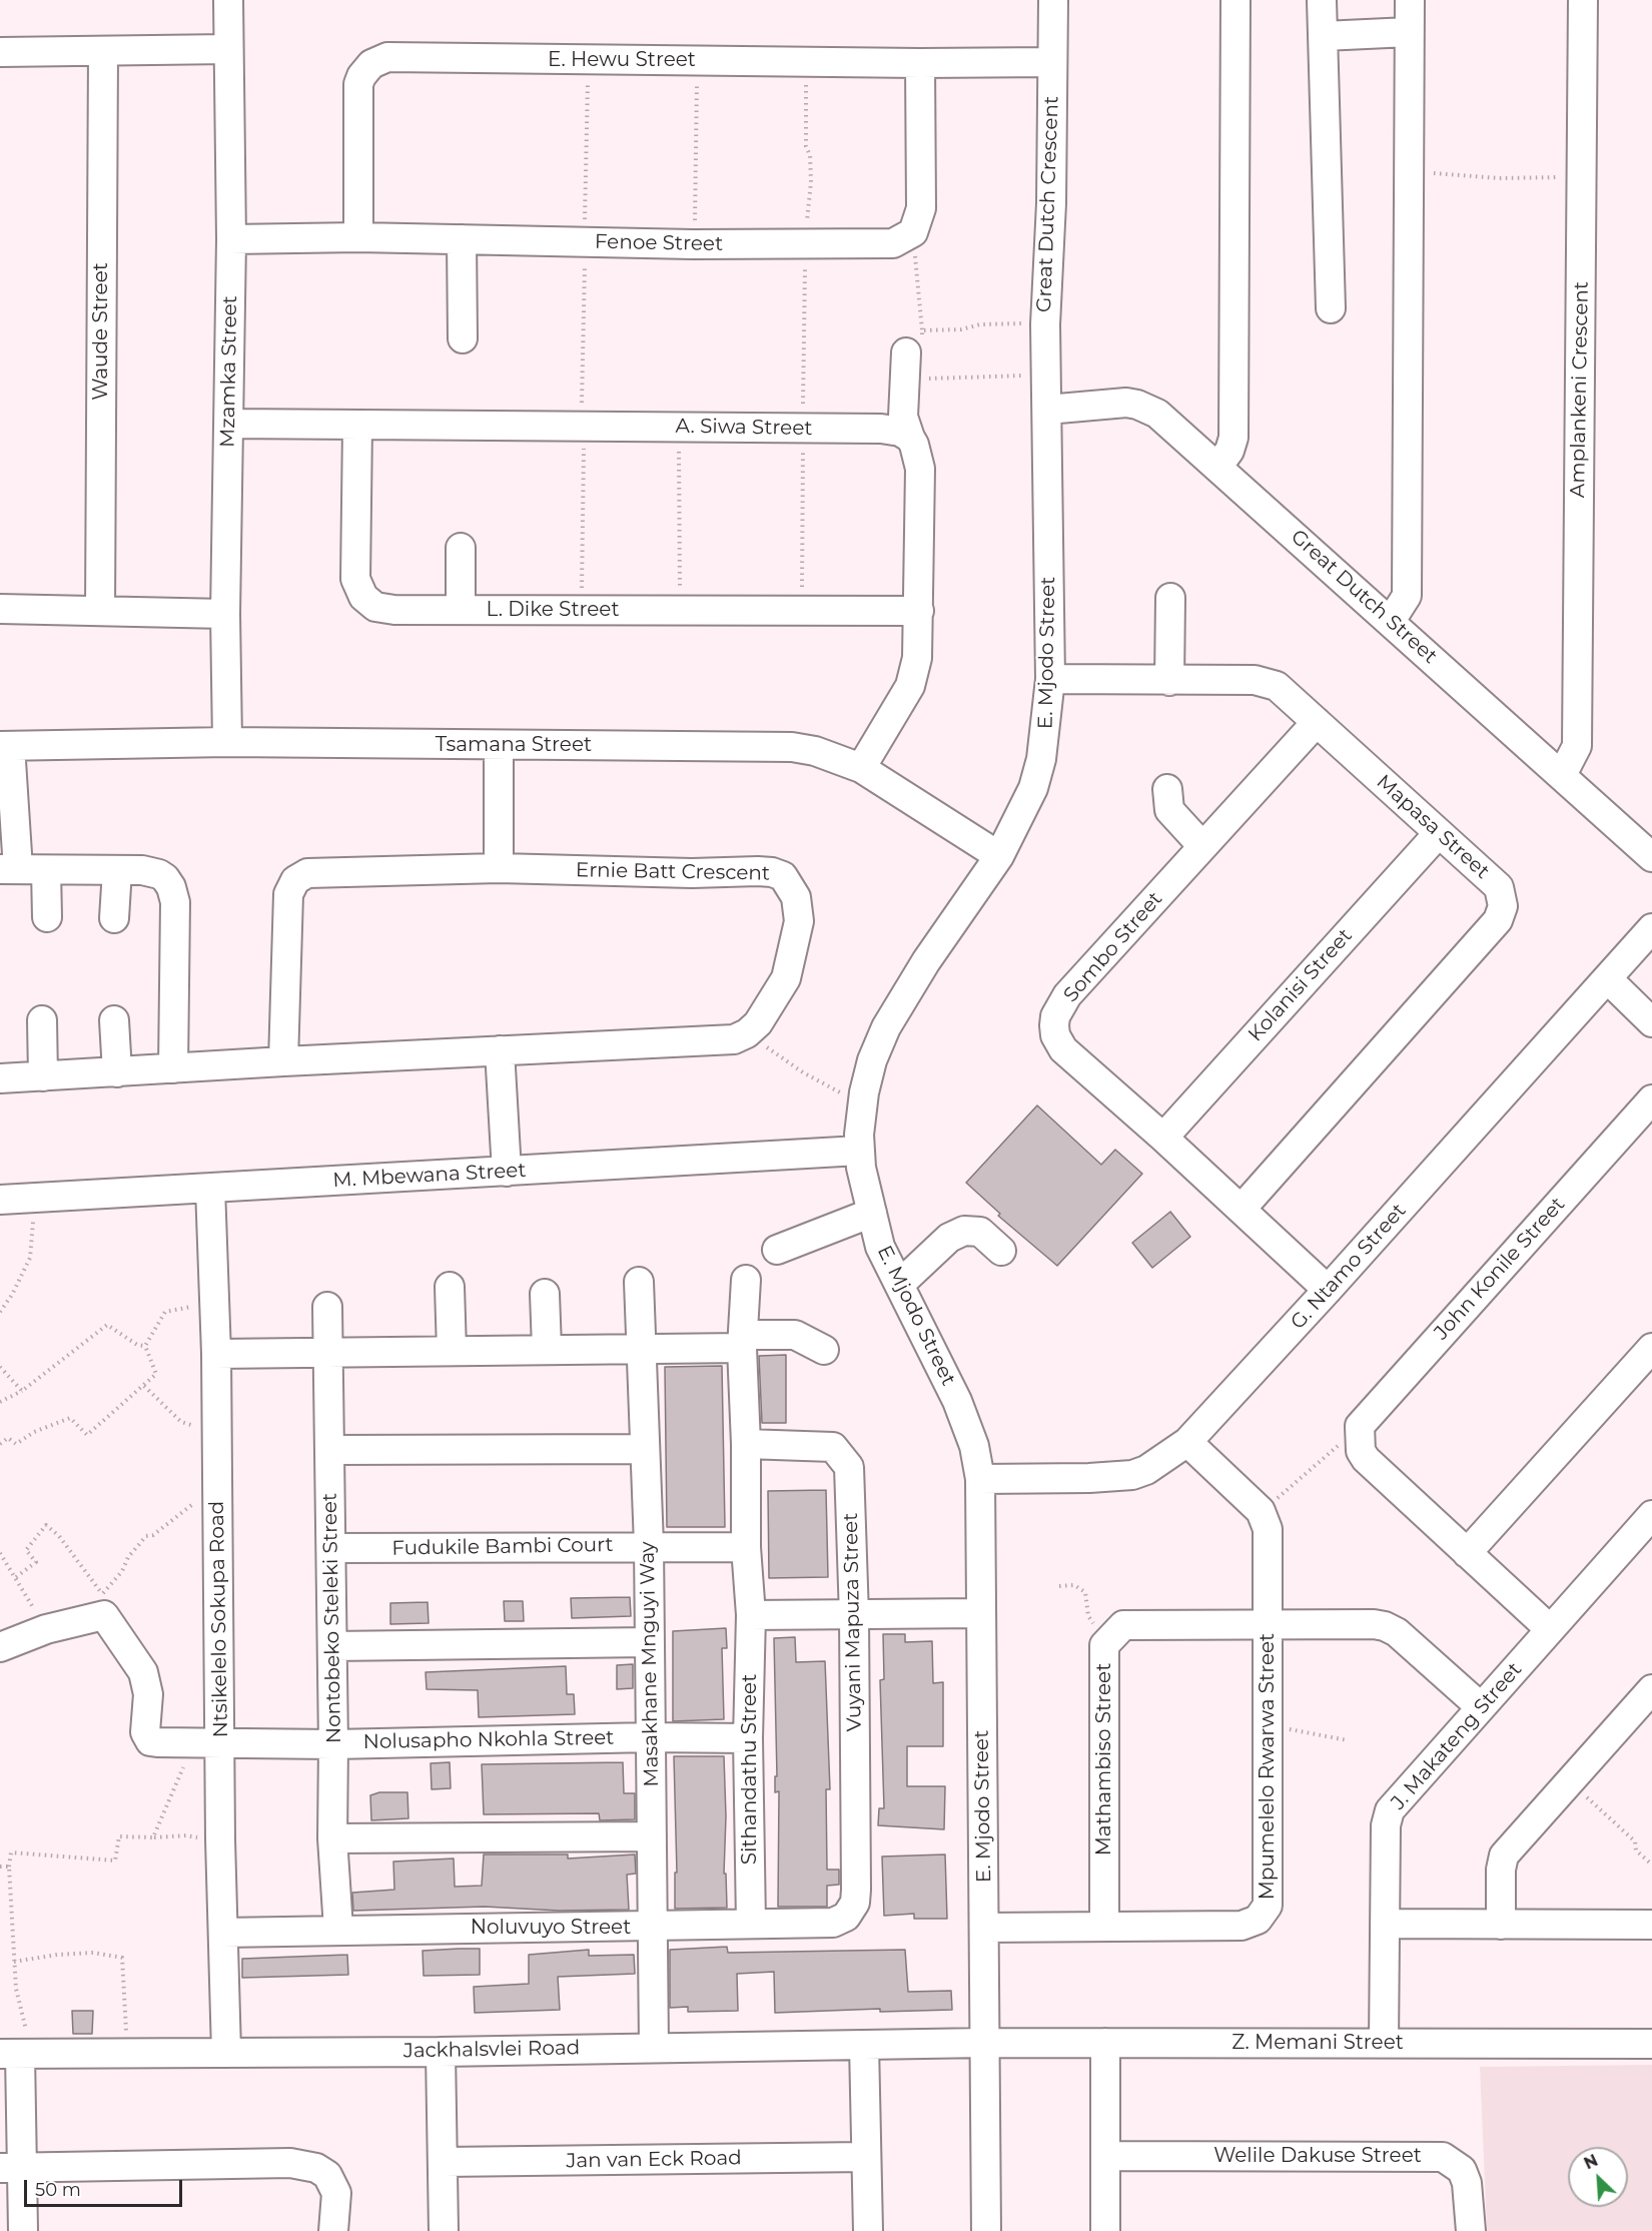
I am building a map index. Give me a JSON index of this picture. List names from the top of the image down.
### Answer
{
  "streets": {
    "street": [
      "E. Hewu Street",
      "Great Dutch Crescent",
      "Fenoe Street",
      "Waude Street",
      "Mzamka Street",
      "Amplankeni Crescent",
      "A. Siwa Street",
      "Great Dutch Street",
      "L. Dike Street",
      "E. Mjodo Street",
      "Tsamana Street",
      "Mapasa Street",
      "Ernie Batt Crescent",
      "Sombo Street",
      "Kolanisi Street",
      "M. Mbewana Street",
      "G. Ntamo Street",
      "John Konile Street",
      "Fudukile Bambi Court",
      "Nontobeko Steleki Street",
      "Ntsikelelo Sokupa Road",
      "Vuyani Mapuza Street",
      "Masakhane Mnguyi Way",
      "J. Makateng Street",
      "Nolusapho Nkohla Street",
      "Mathambiso Street",
      "Mpumelelo Rwarwa Street",
      "Sithandathu Street",
      "Noluvuyo Street",
      "Z. Memani Street",
      "Jackhalsvlei Road",
      "Welile Dakuse Street",
      "Jan van Eck Road"
    ]
  },
  "crossings": [
    ["E. Hewu Street", "Great Dutch Crescent"],
    ["E. Hewu Street", "Fenoe Street"],
    ["Great Dutch Crescent", "Great Dutch Street"],
    ["Great Dutch Crescent", "E. Mjodo Street"],
    ["Fenoe Street", "Mzamka Street"],
    ["Mzamka Street", "A. Siwa Street"],
    ["Mzamka Street", "Tsamana Street"],
    ["Amplankeni Crescent", "Great Dutch Street"],
    ["A. Siwa Street", "L. Dike Street"],
    ["Great Dutch Street", "E. Mjodo Street"],
    ["E. Mjodo Street", "Tsamana Street"],
    ["E. Mjodo Street", "Mapasa Street"],
    ["E. Mjodo Street", "M. Mbewana Street"],
    ["E. Mjodo Street", "G. Ntamo Street"],
    ["E. Mjodo Street", "Mpumelelo Rwarwa Street"],
    ["E. Mjodo Street", "Z. Memani Street"],
    ["E. Mjodo Street", "Jackhalsvlei Road"],
    ["Mapasa Street", "Sombo Street"],
    ["Mapasa Street", "Kolanisi Street"],
    ["Sombo Street", "Kolanisi Street"],
    ["Sombo Street", "G. Ntamo Street"],
    ["M. Mbewana Street", "Ntsikelelo Sokupa Road"],
    ["Fudukile Bambi Court", "Nontobeko Steleki Street"],
    ["Fudukile Bambi Court", "Masakhane Mnguyi Way"],
    ["Fudukile Bambi Court", "Sithandathu Street"],
    ["Nontobeko Steleki Street", "Nolusapho Nkohla Street"],
    ["Nontobeko Steleki Street", "Noluvuyo Street"],
    ["Ntsikelelo Sokupa Road", "Nolusapho Nkohla Street"],
    ["Ntsikelelo Sokupa Road", "Noluvuyo Street"],
    ["Ntsikelelo Sokupa Road", "Jackhalsvlei Road"],
    ["Vuyani Mapuza Street", "Sithandathu Street"],
    ["Vuyani Mapuza Street", "Noluvuyo Street"],
    ["Masakhane Mnguyi Way", "Nolusapho Nkohla Street"],
    ["Masakhane Mnguyi Way", "Noluvuyo Street"],
    ["Masakhane Mnguyi Way", "Jackhalsvlei Road"],
    ["J. Makateng Street", "Mathambiso Street"],
    ["J. Makateng Street", "Z. Memani Street"],
    ["Nolusapho Nkohla Street", "Sithandathu Street"],
    ["Mathambiso Street", "Mpumelelo Rwarwa Street"],
    ["Sithandathu Street", "Noluvuyo Street"],
    ["Z. Memani Street", "Jackhalsvlei Road"]
  ],
  "scale_bar": "50 m",
  "north": "top left"
}
